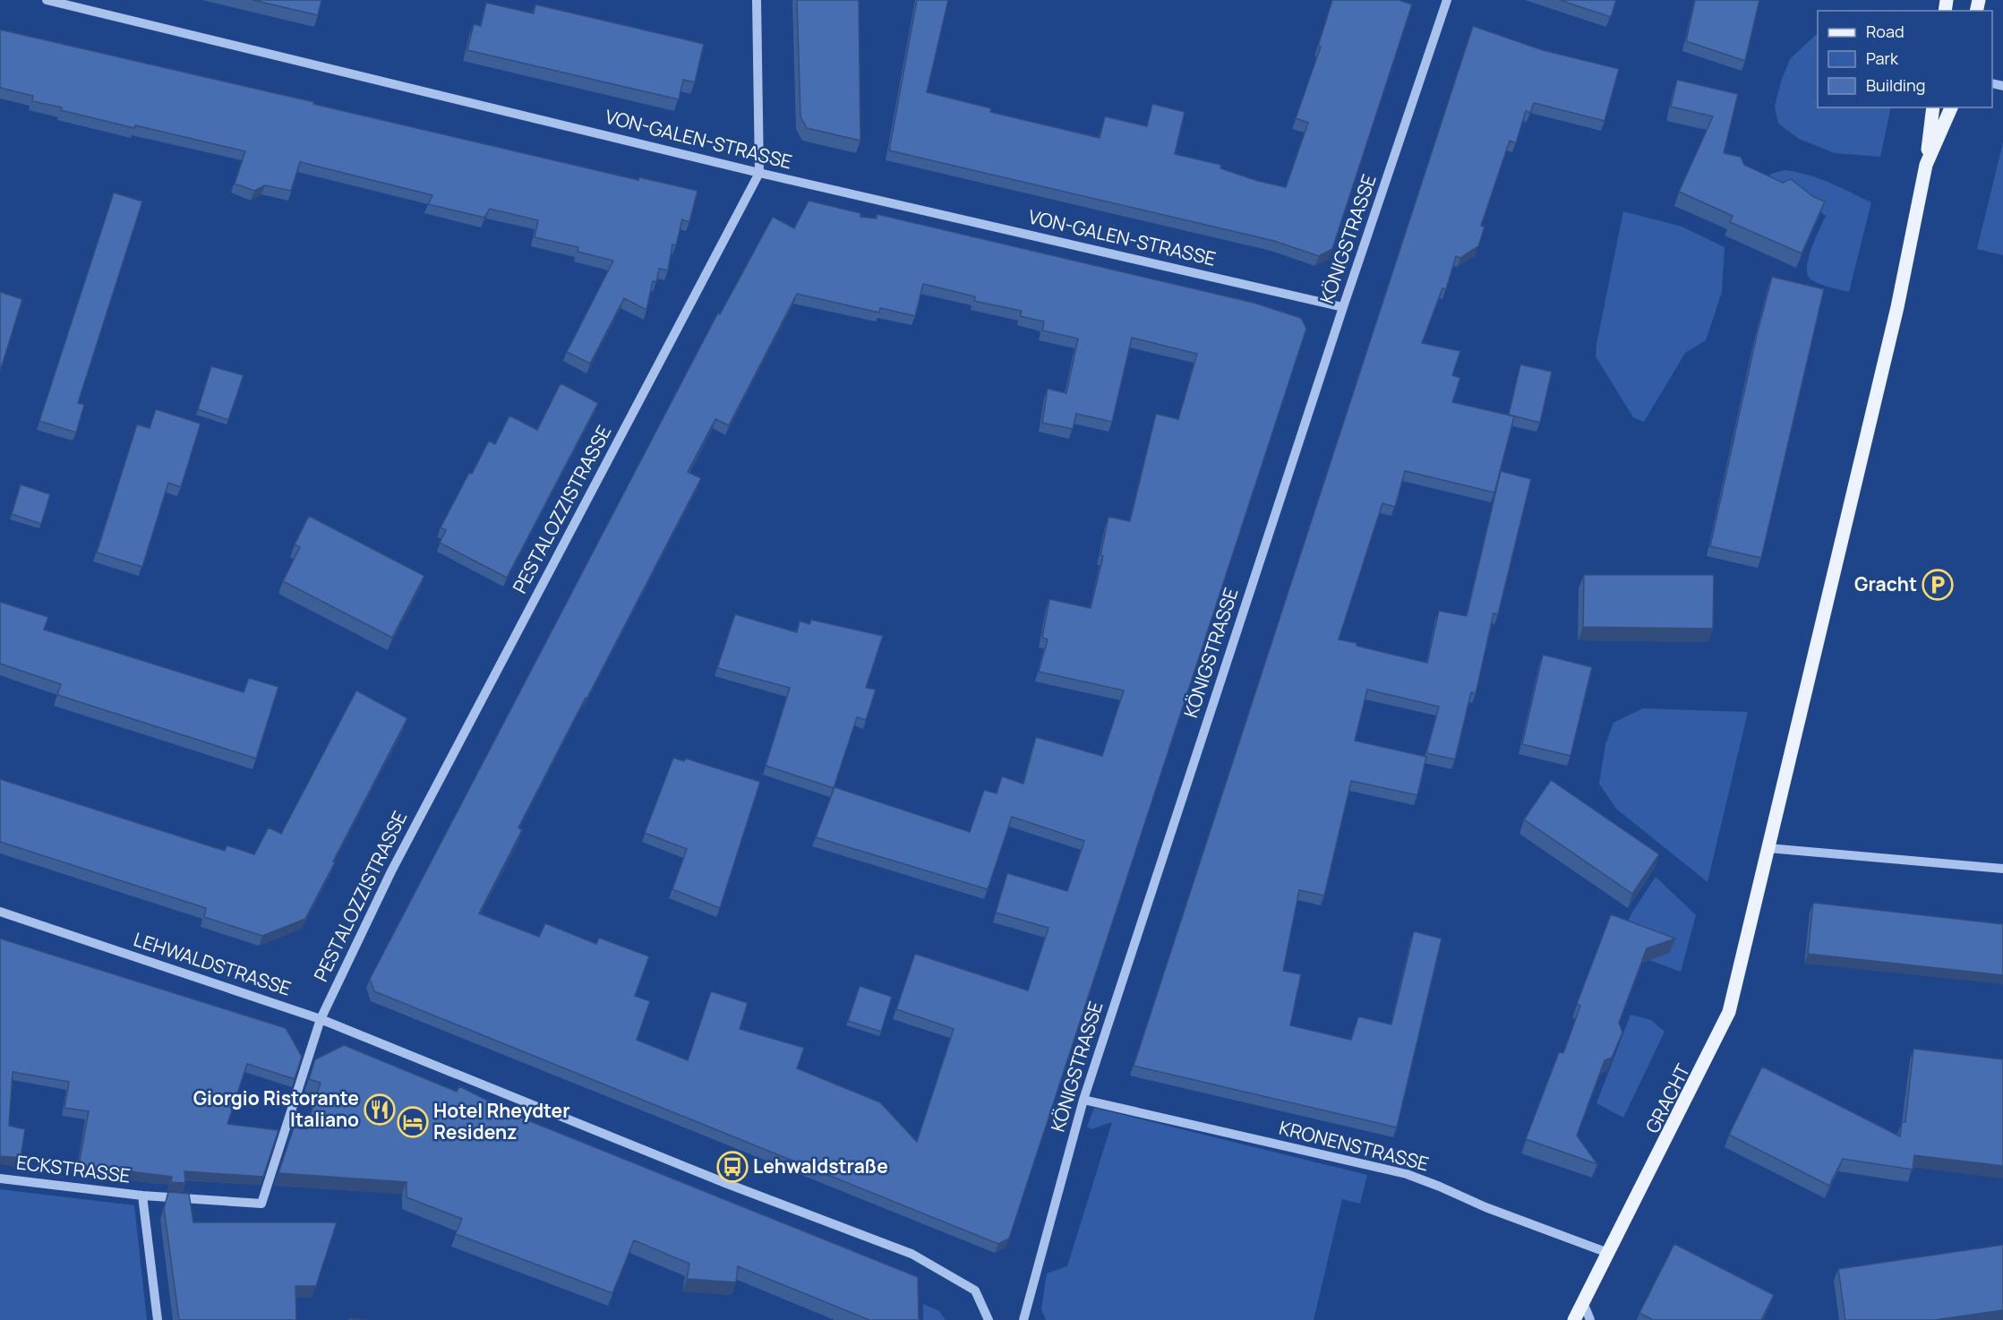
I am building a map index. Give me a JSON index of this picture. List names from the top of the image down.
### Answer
{
  "streets": {
    "main road": ["GRACHT"],
    "street": [
      "VON-GALEN-STRASSE",
      "KÖNIGSTRASSE",
      "PESTALOZZISTRASSE",
      "LEHWALDSTRASSE",
      "KRONENSTRASSE",
      "ECKSTRASSE"
    ]
  },
  "crossings": [
    ["VON-GALEN-STRASSE", "KÖNIGSTRASSE"],
    ["VON-GALEN-STRASSE", "PESTALOZZISTRASSE"],
    ["KÖNIGSTRASSE", "KRONENSTRASSE"],
    ["PESTALOZZISTRASSE", "LEHWALDSTRASSE"],
    ["PESTALOZZISTRASSE", "ECKSTRASSE"],
    ["GRACHT", "KRONENSTRASSE"]
  ],
  "places": {
    "parking": ["Gracht"],
    "restaurant": ["Giorgio Ristorante Italiano"],
    "hotel": ["Hotel Rheydter Residenz"],
    "bus stop": ["Lehwaldstraße"]
  },
  "legend": ["Road", "Park", "Building"]
}
